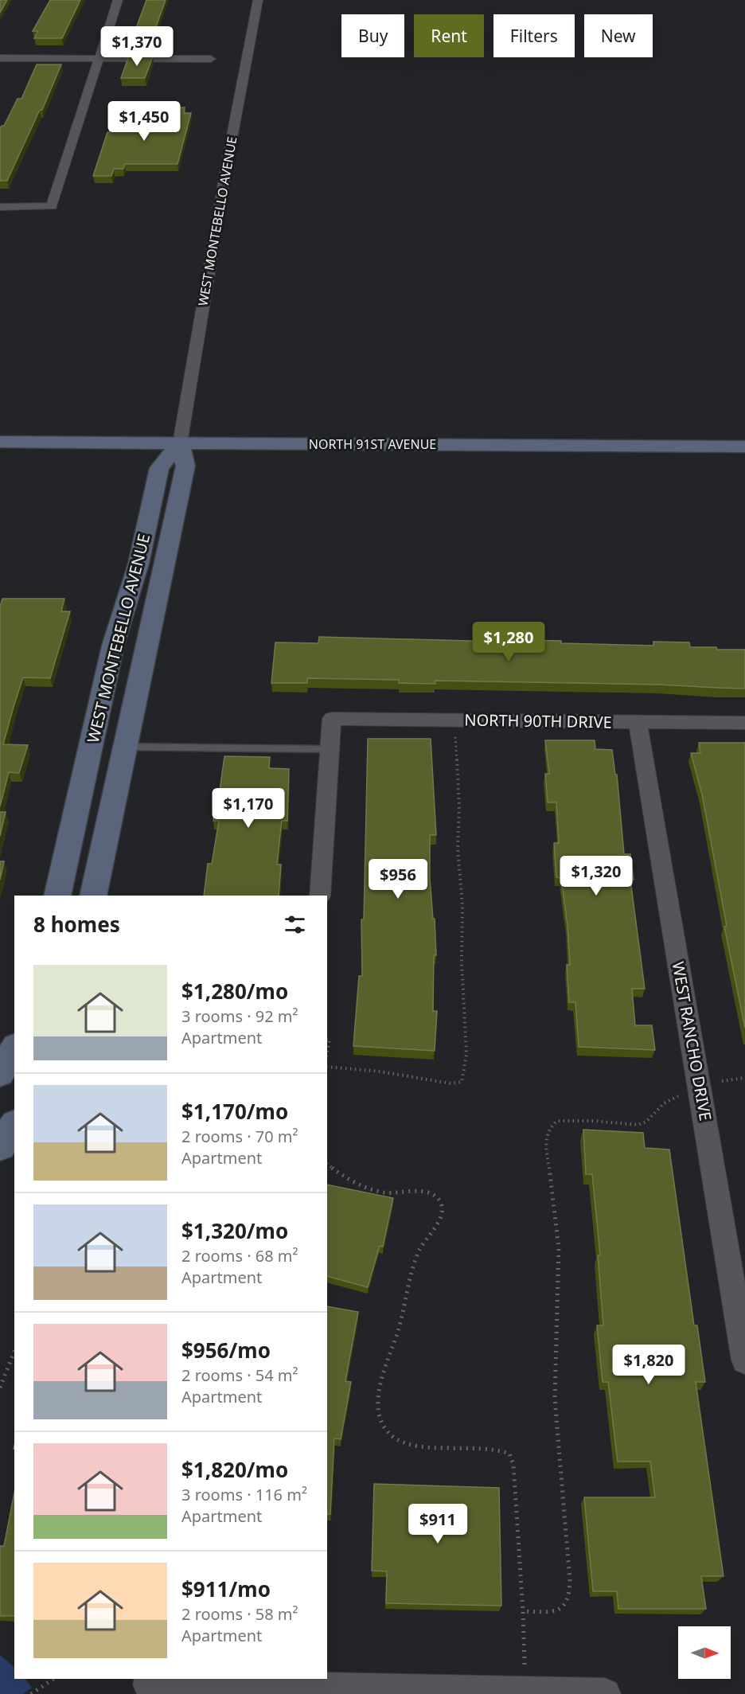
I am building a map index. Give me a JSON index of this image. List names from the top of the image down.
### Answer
{
  "streets": {
    "street": [
      "WEST MONTEBELLO AVENUE",
      "NORTH 91ST AVENUE",
      "NORTH 90TH DRIVE",
      "WEST RANCHO DRIVE"
    ]
  },
  "crossings": [
    ["WEST MONTEBELLO AVENUE", "NORTH 91ST AVENUE"],
    ["NORTH 90TH DRIVE", "WEST RANCHO DRIVE"]
  ],
  "north": "right",
  "page": {
    "chip": [
      "Buy",
      "Rent",
      "Filters",
      "New"
    ],
    "price": [
      "$1,370",
      "$1,450",
      "$1,280",
      "$1,170",
      "$1,320",
      "$956",
      "$1,820",
      "$911"
    ],
    "heading": "8 homes",
    "list": [
      {
        "name": "$1,280/mo",
        "note": "3 rooms · 92 m² · Apartment"
      },
      {
        "name": "$1,170/mo",
        "note": "2 rooms · 70 m² · Apartment"
      },
      {
        "name": "$1,320/mo",
        "note": "2 rooms · 68 m² · Apartment"
      },
      {
        "name": "$956/mo",
        "note": "2 rooms · 54 m² · Apartment"
      },
      {
        "name": "$1,820/mo",
        "note": "3 rooms · 116 m² · Apartment"
      },
      {
        "name": "$911/mo",
        "note": "2 rooms · 58 m² · Apartment"
      }
    ]
  }
}
